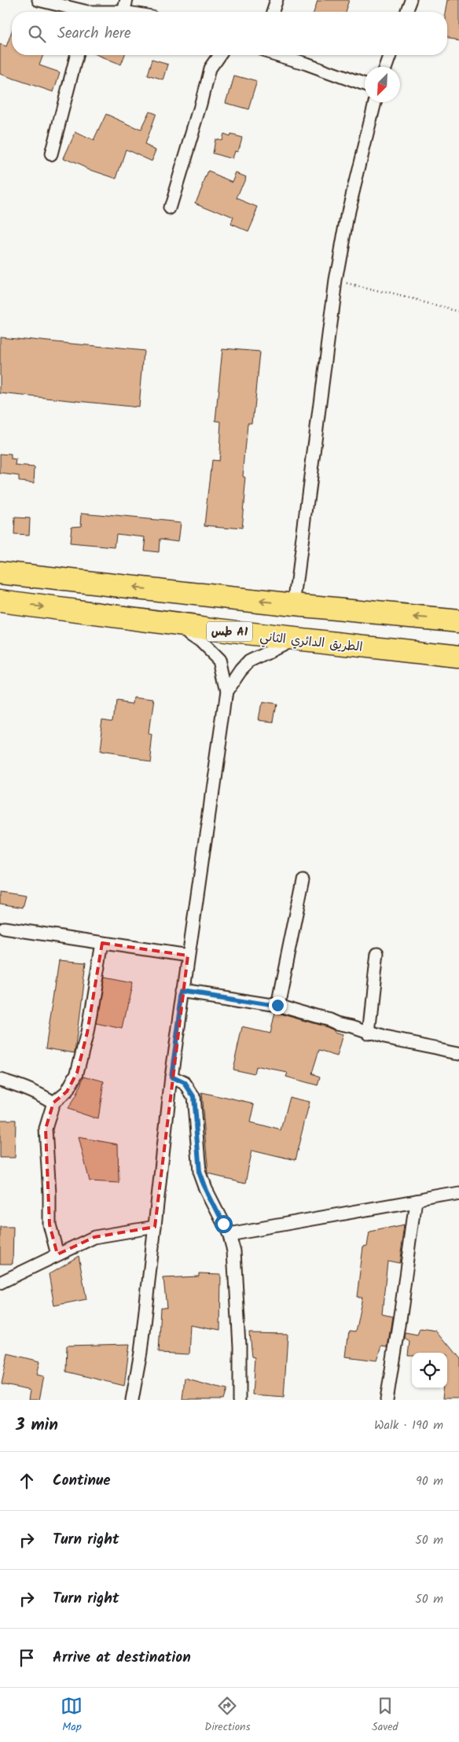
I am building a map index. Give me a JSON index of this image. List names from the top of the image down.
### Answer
{
  "streets": {
    "highway": ["طس A1", "الطريق الدائري الثاني"]
  },
  "north": "bottom left",
  "page": {
    "search": "Search here",
    "heading": ["3 min", "Walk · 190 m"],
    "list": [
      ["Continue", "90 m"],
      ["Turn right", "50 m"],
      ["Turn right", "50 m"],
      "Arrive at destination"
    ],
    "nav": ["Map", "Directions", "Saved"]
  }
}
